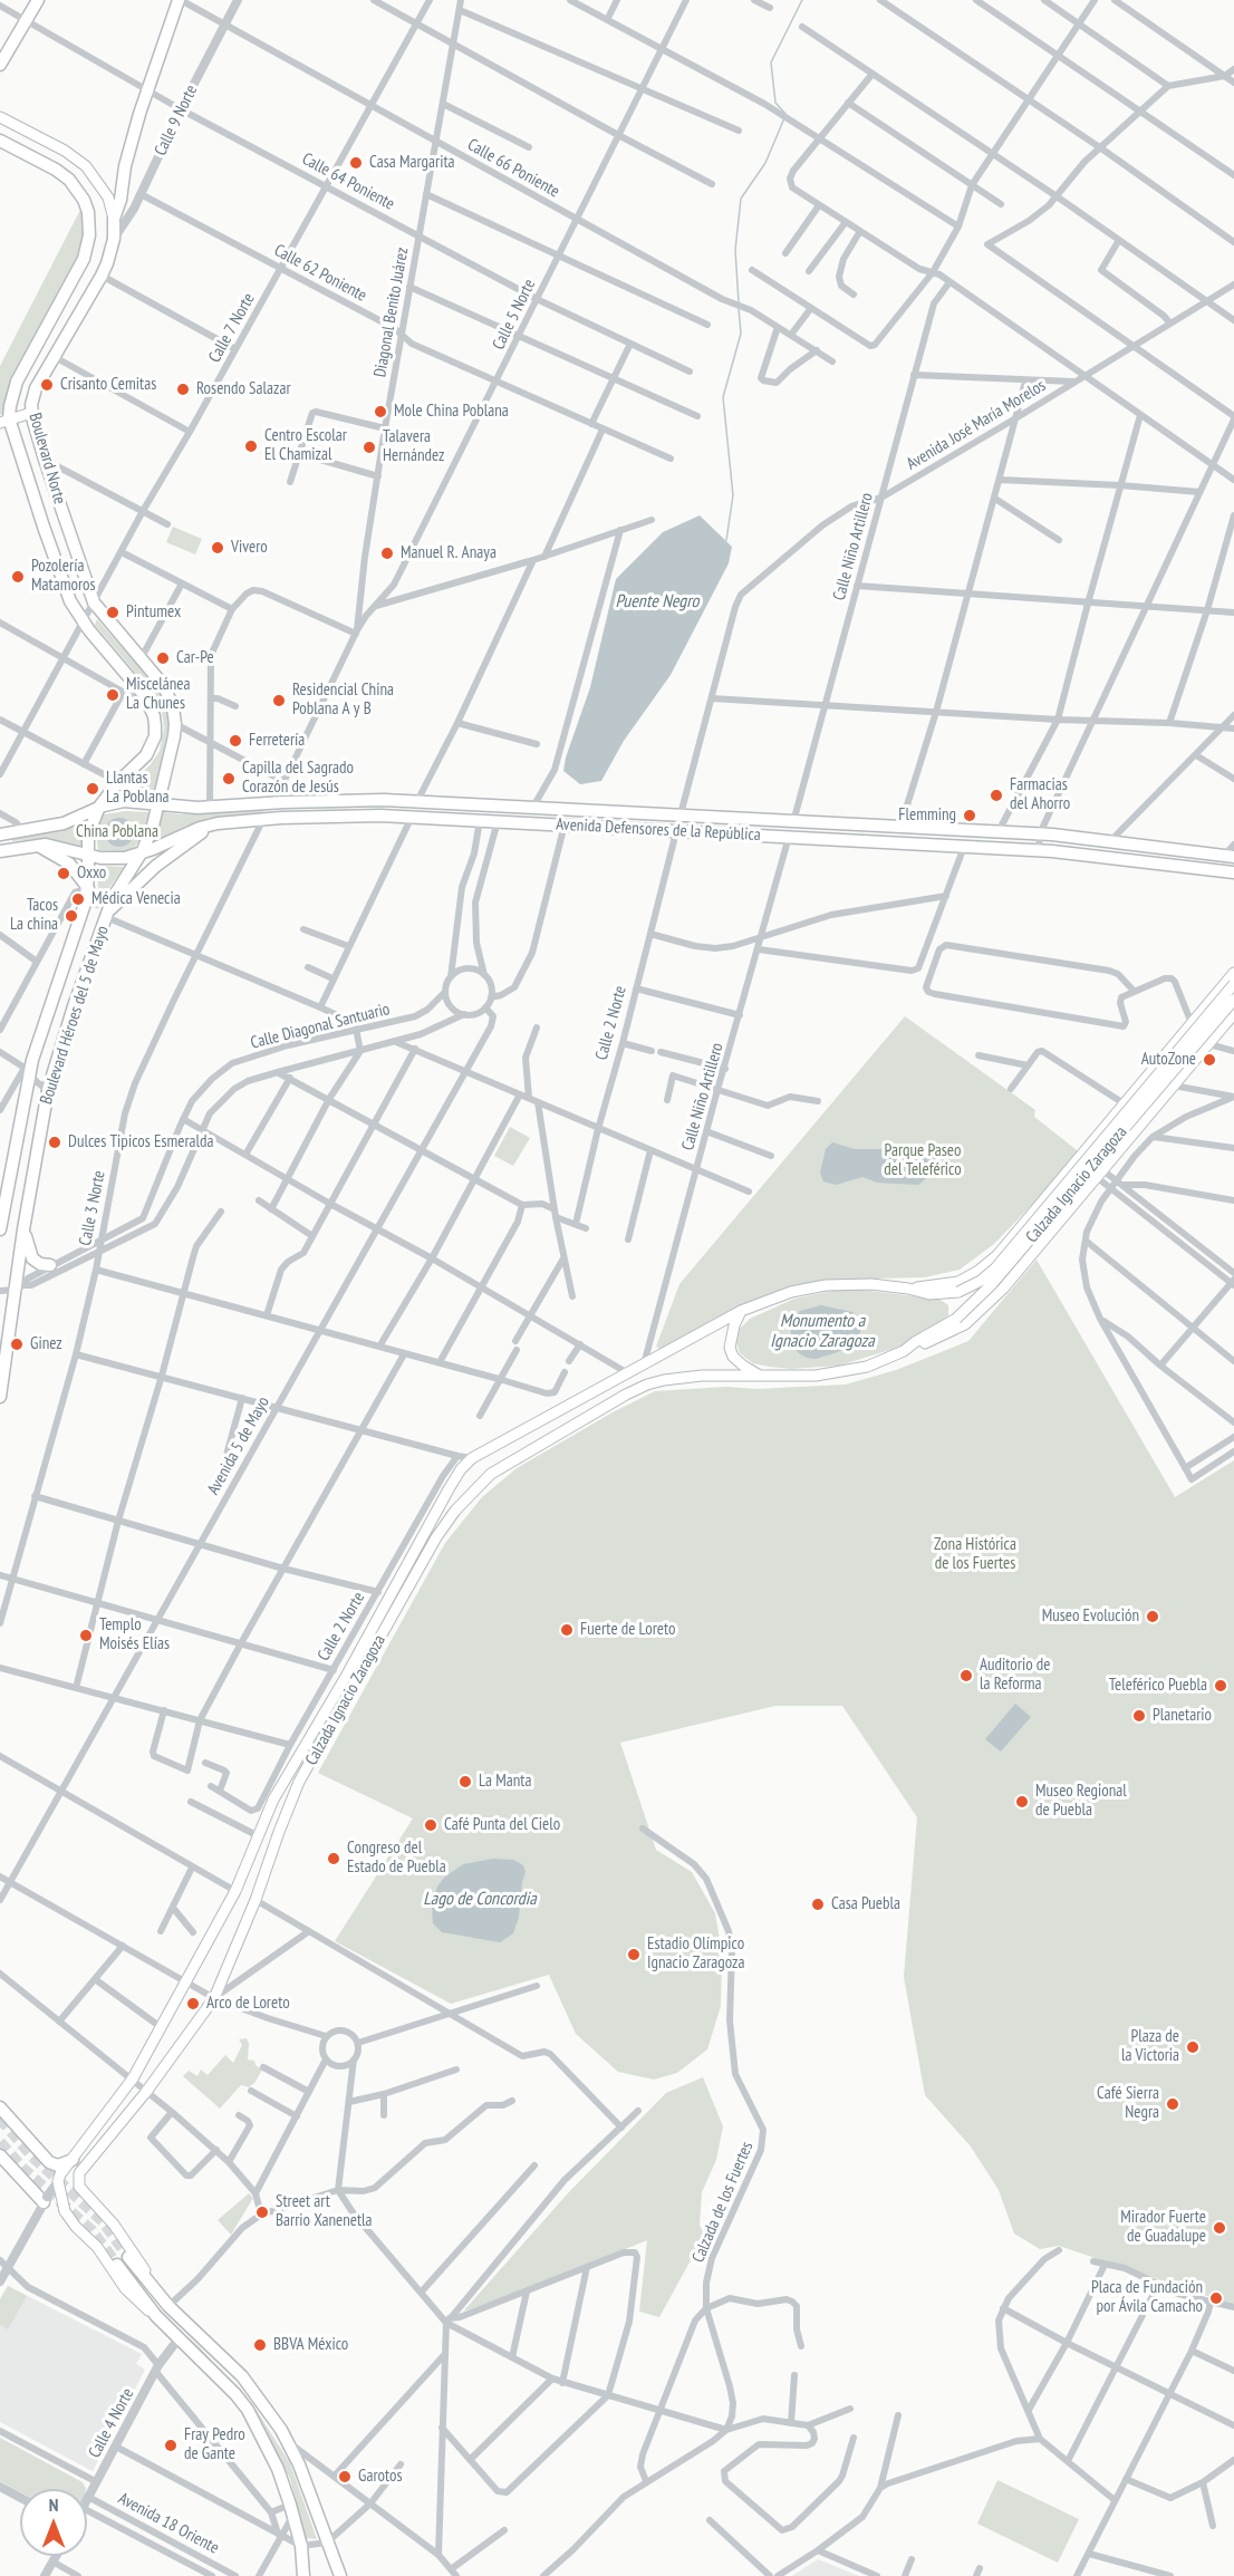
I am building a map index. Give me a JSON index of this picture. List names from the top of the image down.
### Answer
{
  "streets": {
    "main road": [
      "Calle 9 Norte",
      "Boulevard Norte",
      "Avenida Defensores de la República",
      "Boulevard Héroes del 5 de Mayo",
      "Calzada Ignacio Zaragoza"
    ],
    "street": [
      "Calle 66 Poniente",
      "Calle 64 Poniente",
      "Calle 62 Poniente",
      "Diagonal Benito Juárez",
      "Calle 5 Norte",
      "Calle 7 Norte",
      "Avenida José María Morelos",
      "Calle Niño Artillero",
      "Calle 2 Norte",
      "Calle Diagonal Santuario",
      "Calle 3 Norte",
      "Avenida 5 de Mayo",
      "Calzada de los Fuertes",
      "Calle 4 Norte",
      "Avenida 18 Oriente"
    ]
  },
  "crossings": [
    ["Calle 9 Norte", "Calle 66 Poniente"],
    ["Calle 9 Norte", "Calle 64 Poniente"],
    ["Calle 9 Norte", "Calle 62 Poniente"],
    ["Calle 9 Norte", "Boulevard Norte"],
    ["Calle 66 Poniente", "Diagonal Benito Juárez"],
    ["Calle 66 Poniente", "Calle 5 Norte"],
    ["Calle 66 Poniente", "Calle 7 Norte"],
    ["Calle 64 Poniente", "Diagonal Benito Juárez"],
    ["Calle 64 Poniente", "Calle 5 Norte"],
    ["Calle 64 Poniente", "Calle 7 Norte"],
    ["Calle 62 Poniente", "Diagonal Benito Juárez"],
    ["Calle 62 Poniente", "Calle 5 Norte"],
    ["Calle 62 Poniente", "Calle 7 Norte"],
    ["Diagonal Benito Juárez", "Calle 5 Norte"],
    ["Calle 7 Norte", "Boulevard Norte"],
    ["Avenida José María Morelos", "Calle Niño Artillero"],
    ["Avenida José María Morelos", "Calle 2 Norte"],
    ["Boulevard Norte", "Avenida Defensores de la República"],
    ["Boulevard Norte", "Boulevard Héroes del 5 de Mayo"],
    ["Calle Niño Artillero", "Avenida Defensores de la República"],
    ["Calle Niño Artillero", "Calzada Ignacio Zaragoza"],
    ["Avenida Defensores de la República", "Boulevard Héroes del 5 de Mayo"],
    ["Avenida Defensores de la República", "Calle 2 Norte"],
    ["Avenida Defensores de la República", "Calle 3 Norte"],
    ["Boulevard Héroes del 5 de Mayo", "Calle Diagonal Santuario"],
    ["Calle 2 Norte", "Calzada Ignacio Zaragoza"],
    ["Calle Diagonal Santuario", "Calle 3 Norte"],
    ["Calle Diagonal Santuario", "Avenida 5 de Mayo"],
    ["Calle 4 Norte", "Avenida 18 Oriente"]
  ],
  "water": ["Puente Negro", "Monumento a Ignacio Zaragoza", "Lago de Concordia"],
  "parks": ["China Poblana", "Parque Paseo del Teleférico", "Zona Histórica de los Fuertes"],
  "places": [
    "Casa Margarita",
    "Crisanto Cemitas",
    "Rosendo Salazar",
    "Mole China Poblana",
    "Centro Escolar El Chamizal",
    "Talavera Hernández",
    "Vivero",
    "Manuel R. Anaya",
    "Pozolería Matamoros",
    "Pintumex",
    "Car-Pe",
    "Miscelánea La Chunes",
    "Residencial China Poblana A y B",
    "Ferretería",
    "Capilla del Sagrado Corazón de Jesús",
    "Llantas La Poblana",
    "Farmacias del Ahorro",
    "Flemming",
    "Oxxo",
    "Médica Venecia",
    "Tacos La china",
    "AutoZone",
    "Dulces Tipicos Esmeralda",
    "Ginez",
    "Museo Evolución",
    "Fuerte de Loreto",
    "Templo Moisés Elías",
    "Auditorio de la Reforma",
    "Teleférico Puebla",
    "Planetario",
    "La Manta",
    "Museo Regional de Puebla",
    "Café Punta del Cielo",
    "Congreso del Estado de Puebla",
    "Casa Puebla",
    "Estadio Olímpico Ignacio Zaragoza",
    "Arco de Loreto",
    "Plaza de la Victoria",
    "Café Sierra Negra",
    "Street art Barrio Xanenetla",
    "Mirador Fuerte de Guadalupe",
    "Placa de Fundación por Ávila Camacho",
    "BBVA México",
    "Fray Pedro de Gante",
    "Garotos"
  ],
  "north": "top"
}
